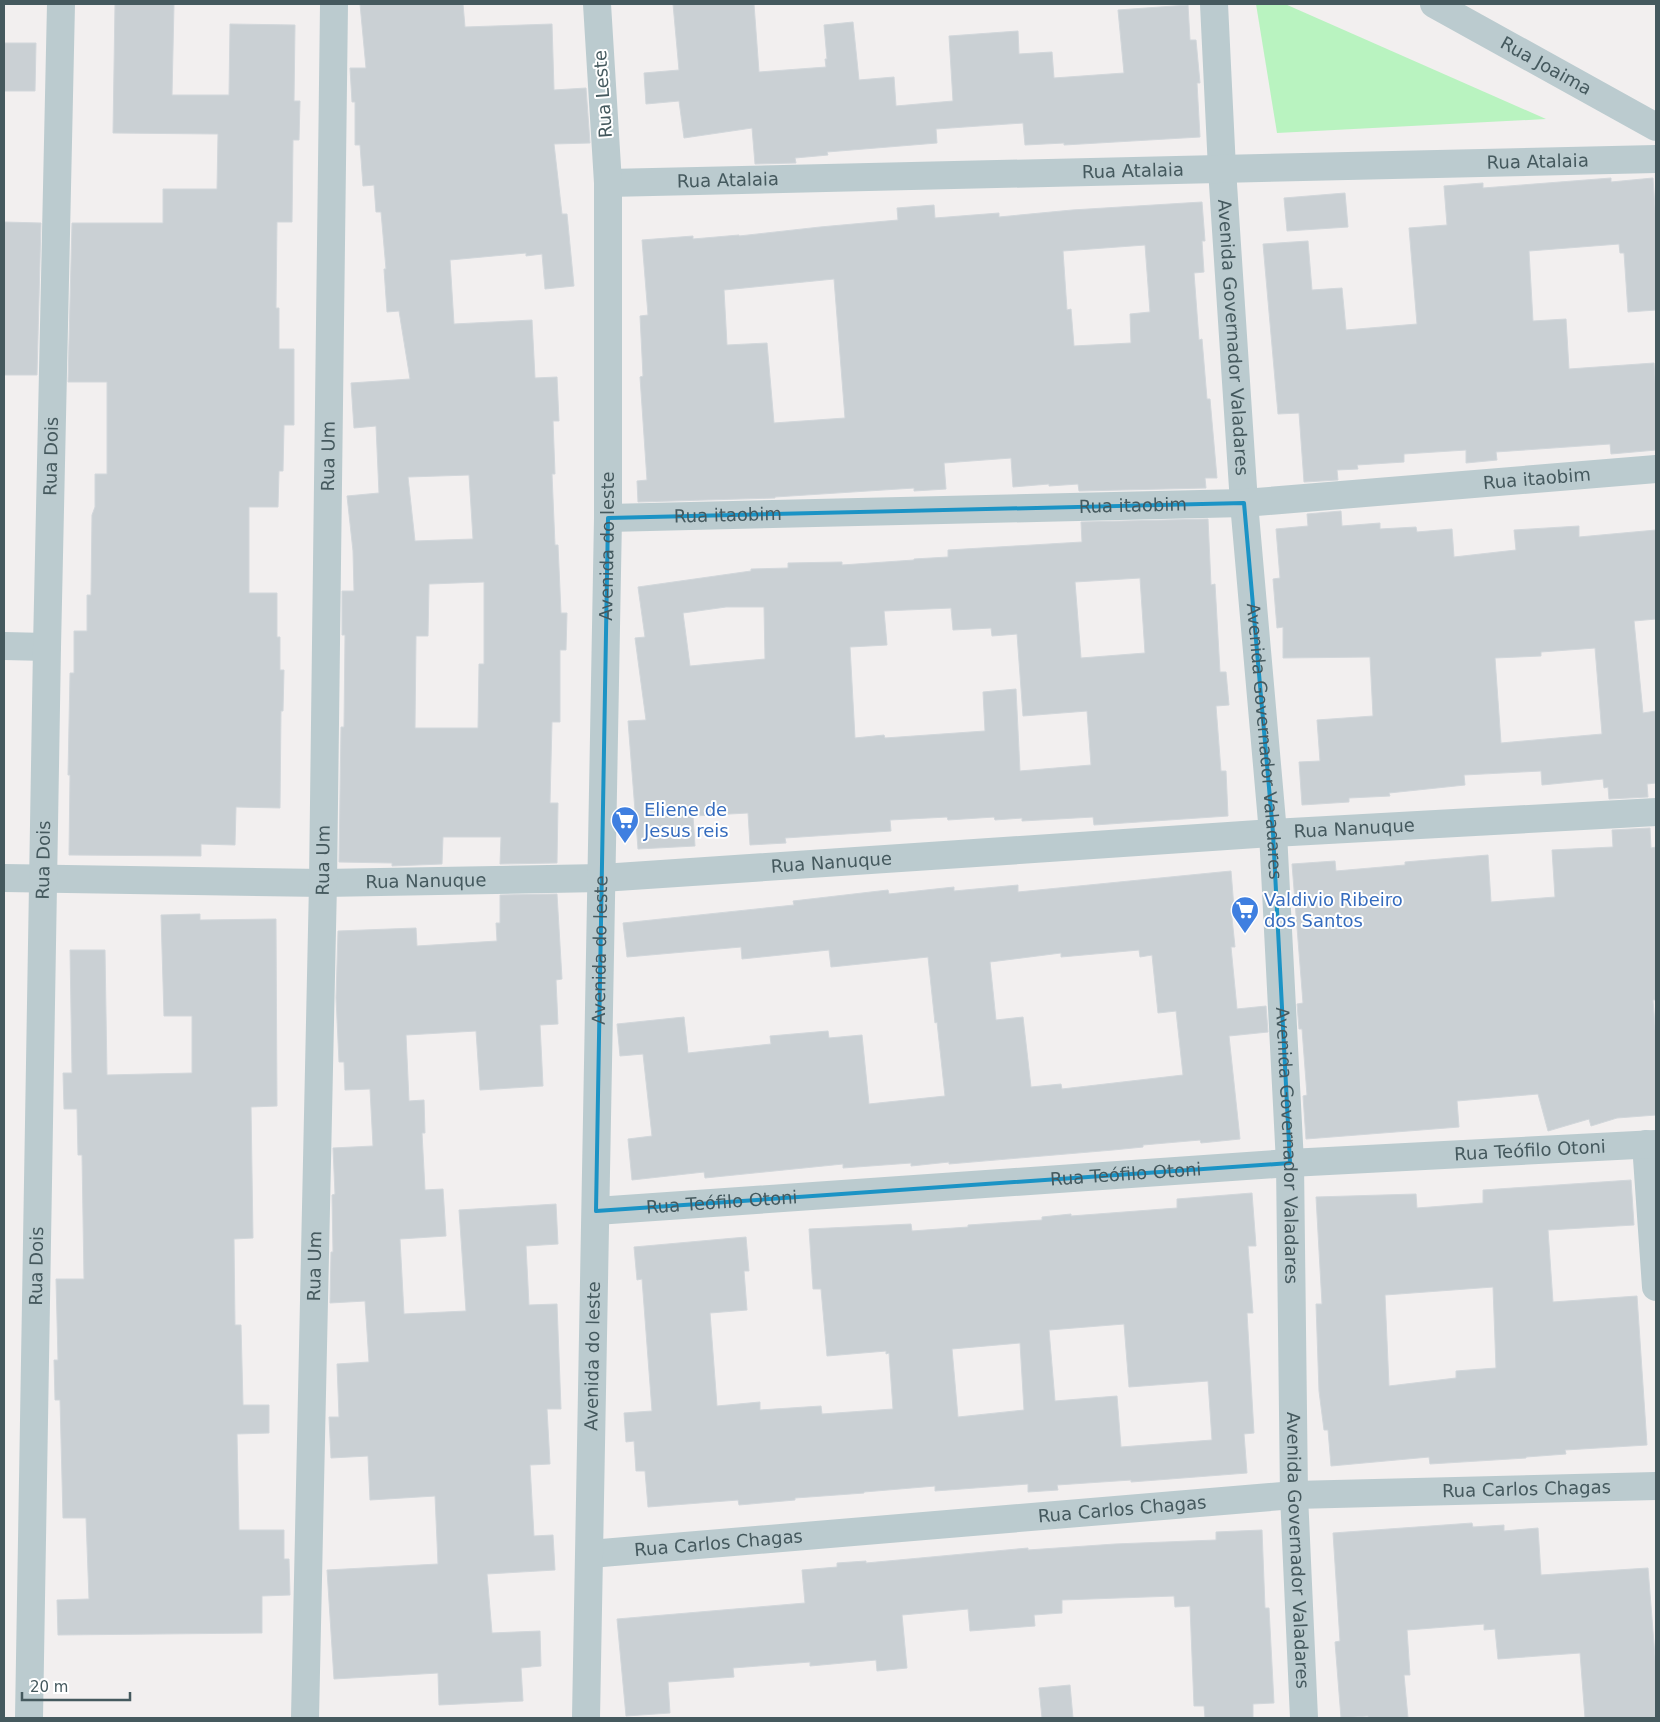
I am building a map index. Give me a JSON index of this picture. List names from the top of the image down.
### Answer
{
  "streets": {
    "street": [
      "Rua Joaima",
      "Rua Leste",
      "Rua Atalaia",
      "Avenida Governador Valadares",
      "Rua Dois",
      "Rua Um",
      "Rua itaobim",
      "Avenida do leste",
      "Rua Nanuque",
      "Rua Teófilo Otoni",
      "Rua Carlos Chagas"
    ]
  },
  "crossings": [
    ["Rua Leste", "Rua Atalaia"],
    ["Rua Leste", "Avenida do leste"],
    ["Rua Atalaia", "Avenida Governador Valadares"],
    ["Rua Atalaia", "Avenida do leste"],
    ["Avenida Governador Valadares", "Rua itaobim"],
    ["Avenida Governador Valadares", "Rua Nanuque"],
    ["Avenida Governador Valadares", "Rua Teófilo Otoni"],
    ["Avenida Governador Valadares", "Rua Carlos Chagas"],
    ["Rua Dois", "Rua Nanuque"],
    ["Rua Um", "Rua Nanuque"],
    ["Rua itaobim", "Avenida do leste"],
    ["Avenida do leste", "Rua Nanuque"],
    ["Avenida do leste", "Rua Teófilo Otoni"],
    ["Avenida do leste", "Rua Carlos Chagas"]
  ],
  "places": {
    "supermarket": ["Eliene de Jesus reis", "Valdivio Ribeiro dos Santos"]
  },
  "scale_bar": "20 m"
}
